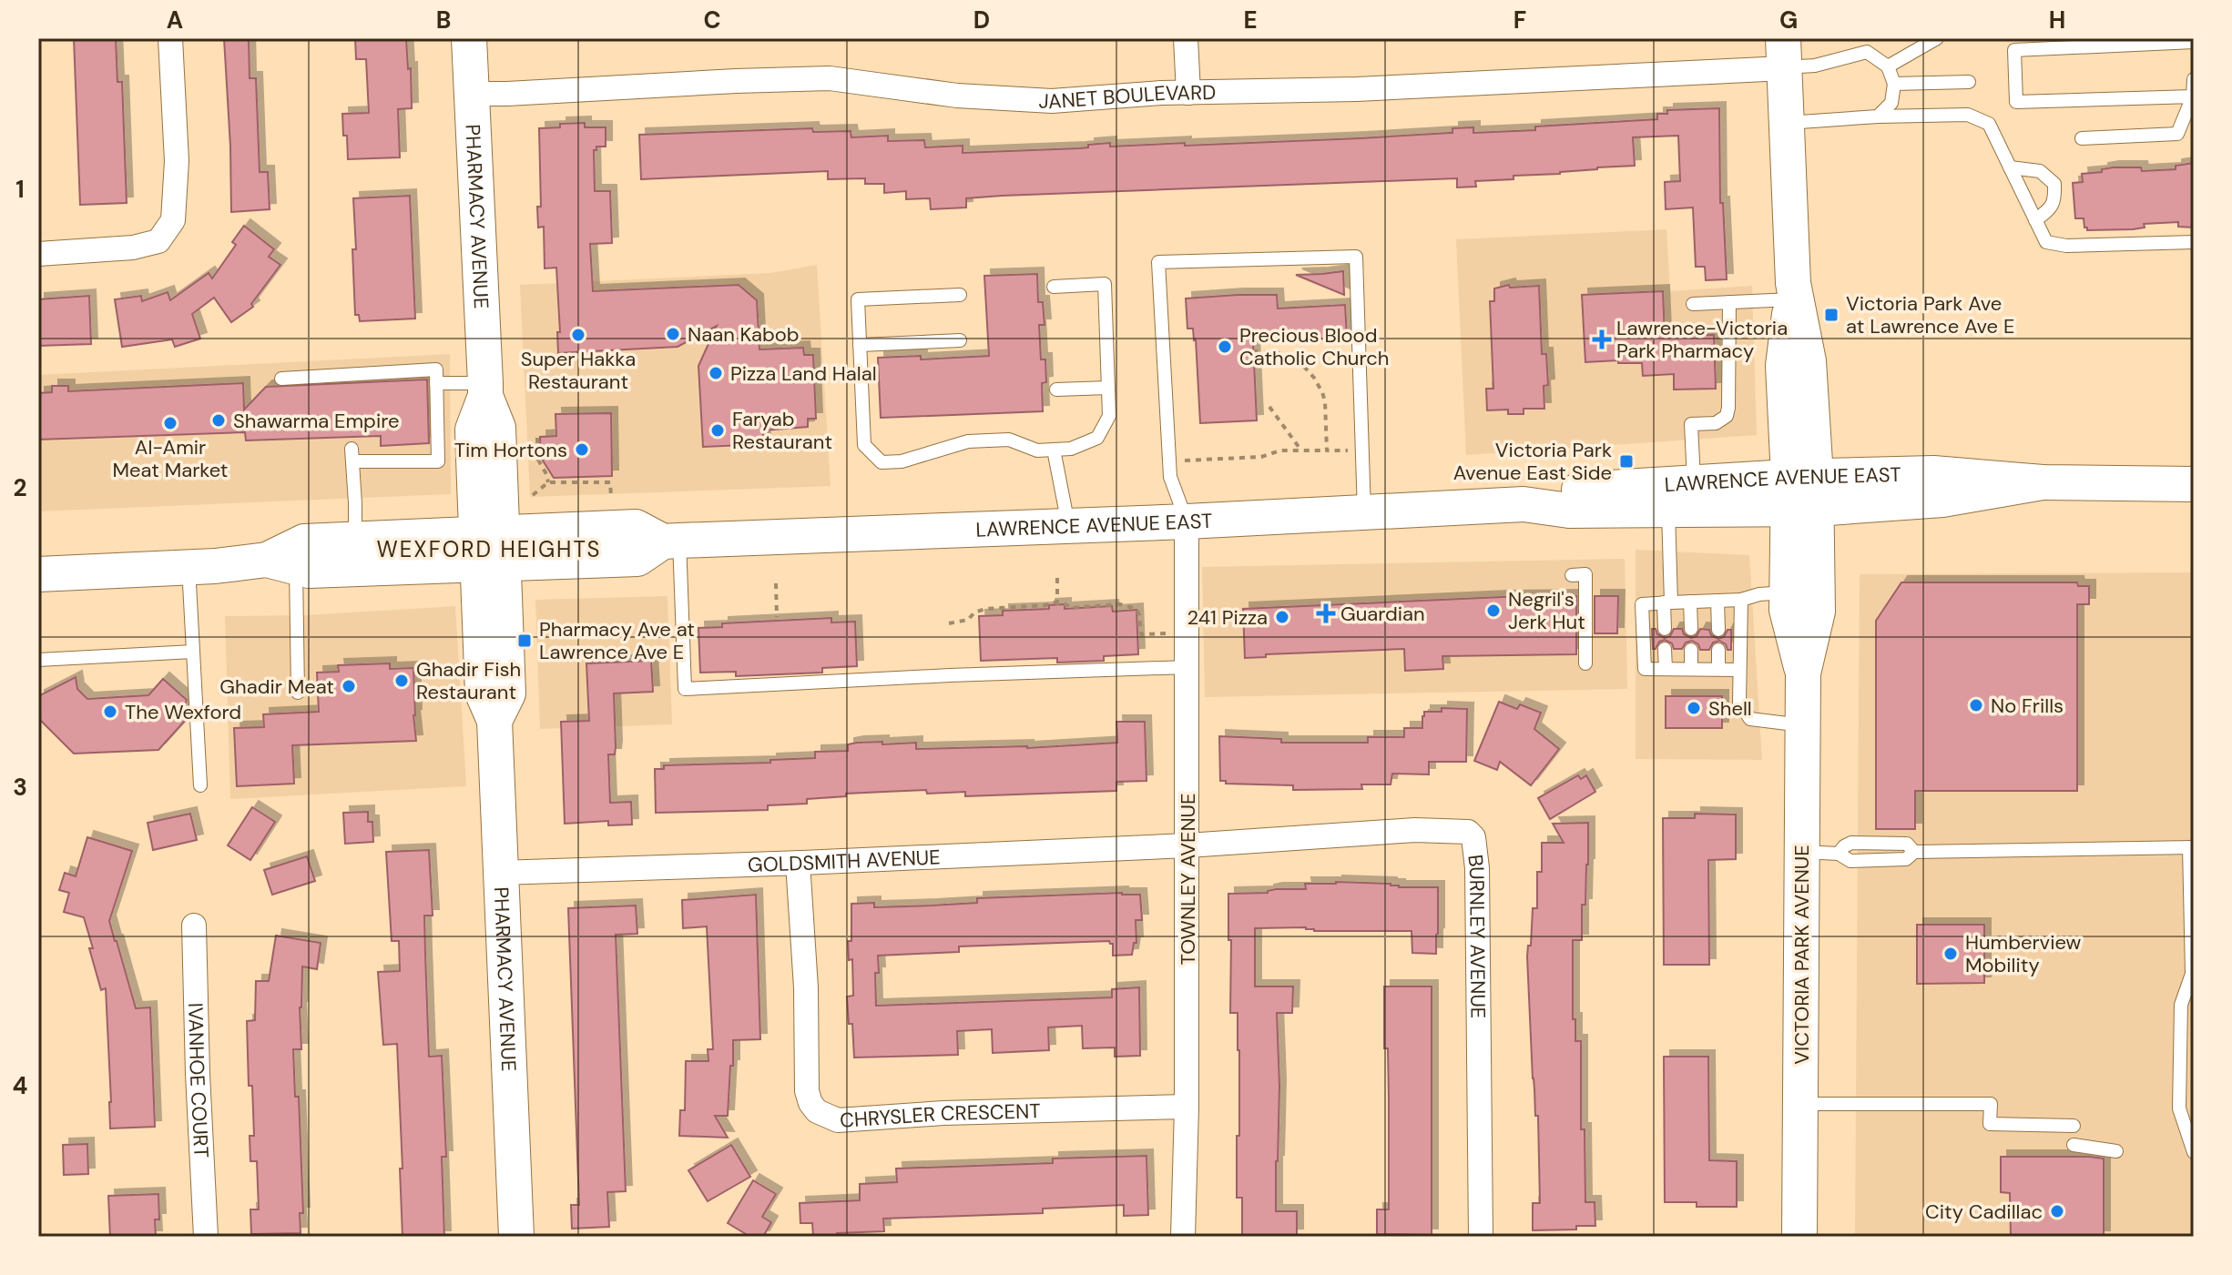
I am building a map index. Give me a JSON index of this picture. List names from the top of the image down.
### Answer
{
  "streets": {
    "main road": ["PHARMACY AVENUE", "LAWRENCE AVENUE EAST", "VICTORIA PARK AVENUE"],
    "street": [
      "JANET BOULEVARD",
      "GOLDSMITH AVENUE",
      "TOWNLEY AVENUE",
      "BURNLEY AVENUE",
      "IVANHOE COURT",
      "CHRYSLER CRESCENT"
    ]
  },
  "crossings": [
    ["JANET BOULEVARD", "PHARMACY AVENUE"],
    ["JANET BOULEVARD", "VICTORIA PARK AVENUE"],
    ["PHARMACY AVENUE", "LAWRENCE AVENUE EAST"],
    ["PHARMACY AVENUE", "GOLDSMITH AVENUE"],
    ["LAWRENCE AVENUE EAST", "TOWNLEY AVENUE"],
    ["LAWRENCE AVENUE EAST", "VICTORIA PARK AVENUE"],
    ["GOLDSMITH AVENUE", "TOWNLEY AVENUE"],
    ["GOLDSMITH AVENUE", "BURNLEY AVENUE"],
    ["GOLDSMITH AVENUE", "CHRYSLER CRESCENT"],
    ["TOWNLEY AVENUE", "BURNLEY AVENUE"],
    ["TOWNLEY AVENUE", "CHRYSLER CRESCENT"]
  ],
  "districts": ["WEXFORD HEIGHTS"],
  "places": {
    "transit": ["Victoria Park Ave at Lawrence Ave E", "Victoria Park Avenue East Side", "Pharmacy Ave at Lawrence Ave E"],
    "other": [
      "Naan Kabob",
      "Super Hakka Restaurant",
      "Precious Blood Catholic Church",
      "Pizza Land Halal",
      "Shawarma Empire",
      "Al-Amir Meat Market",
      "Faryab Restaurant",
      "Tim Hortons",
      "Negril's Jerk Hut",
      "241 Pizza",
      "Ghadir Fish Restaurant",
      "Ghadir Meat",
      "No Frills",
      "Shell",
      "The Wexford",
      "Humberview Mobility",
      "City Cadillac"
    ],
    "health": ["Lawrence-Victoria Park Pharmacy", "Guardian"]
  },
  "grid": {
    "columns": [
      "A",
      "B",
      "C",
      "D",
      "E",
      "F",
      "G",
      "H"
    ],
    "rows": [
      "1",
      "2",
      "3",
      "4"
    ]
  }
}
